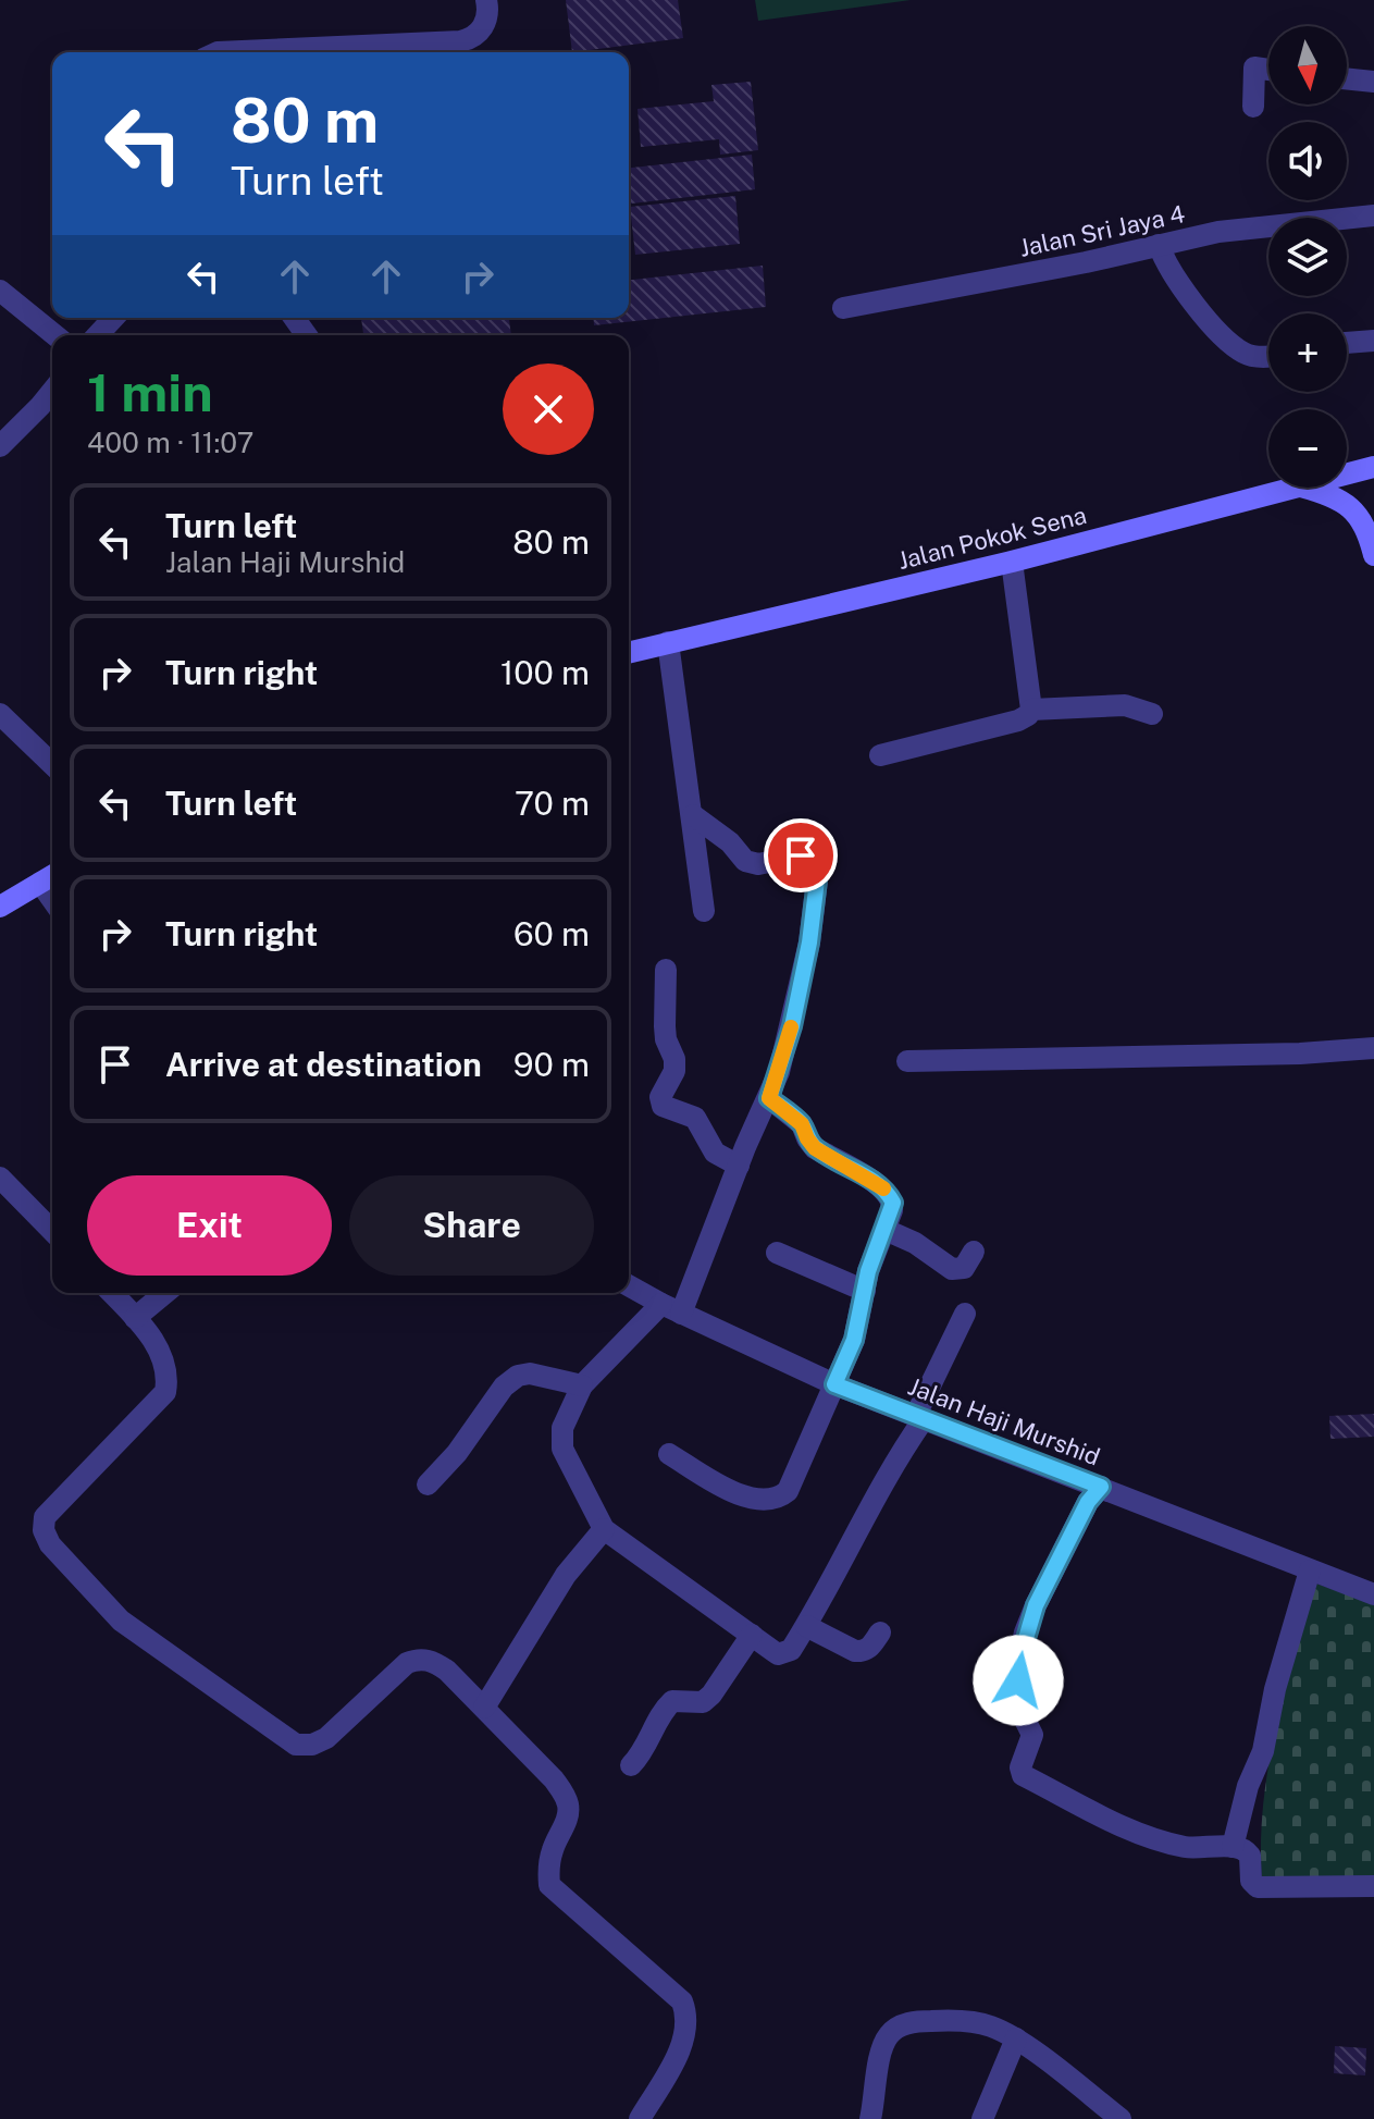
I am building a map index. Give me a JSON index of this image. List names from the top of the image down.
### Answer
{
  "streets": {
    "main road": ["Jalan Pokok Sena"],
    "street": ["Jalan Sri Jaya 4", "Jalan Haji Murshid"]
  },
  "north": "bottom",
  "page": {
    "map_buttons": ["+", "−"],
    "turn": ["80 m", "Turn left"],
    "heading": ["1 min", "400 m · 11:07"],
    "list": [
      {
        "name": "Turn left",
        "note": "Jalan Haji Murshid",
        "value": "80 m"
      },
      {
        "name": "Turn right",
        "value": "100 m"
      },
      {
        "name": "Turn left",
        "value": "70 m"
      },
      {
        "name": "Turn right",
        "value": "60 m"
      },
      {
        "name": "Arrive at destination",
        "value": "90 m"
      }
    ],
    "buttons": ["Exit", "Share"]
  }
}
